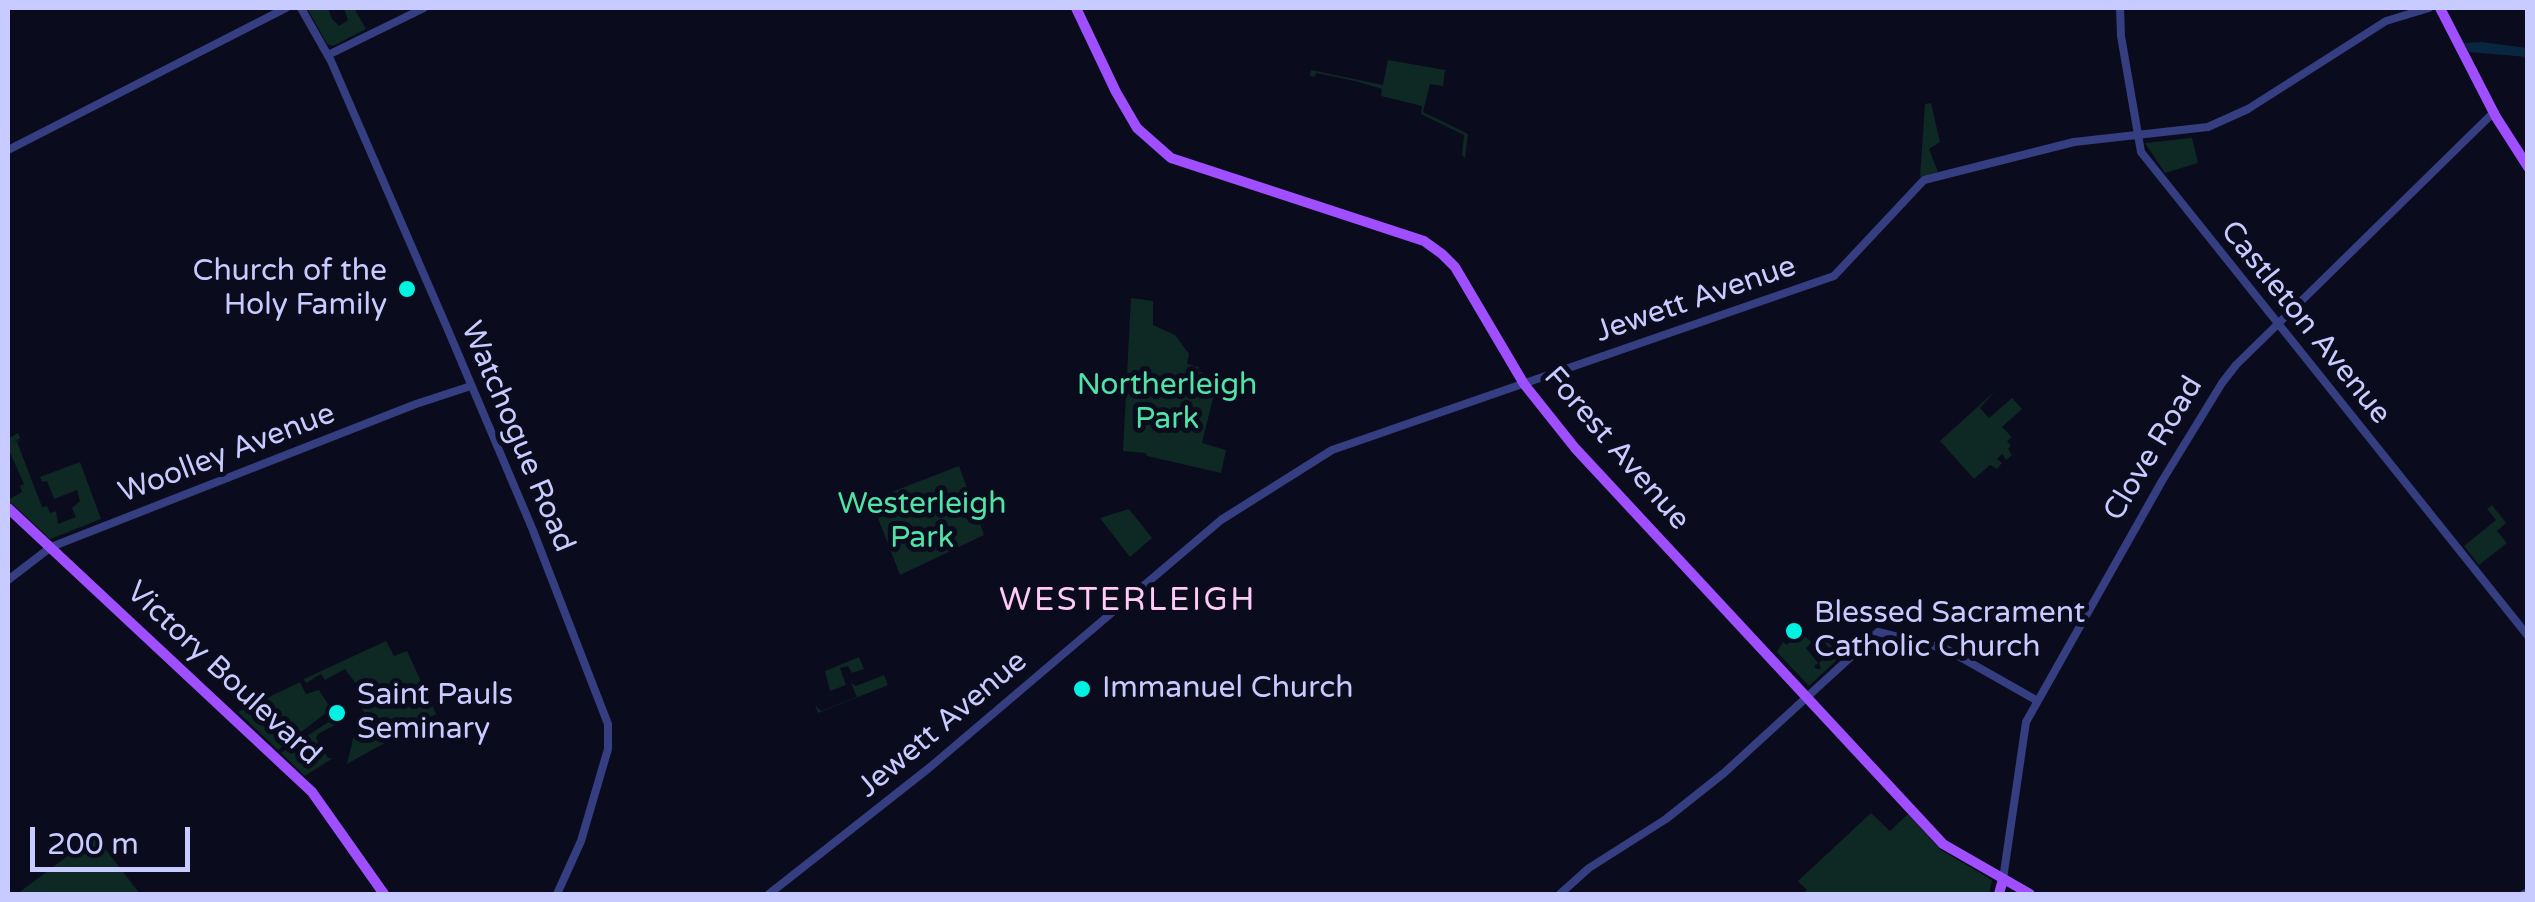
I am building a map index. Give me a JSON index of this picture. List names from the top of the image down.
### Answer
{
  "streets": {
    "main road": ["Forest Avenue", "Clove Road", "Victory Boulevard"],
    "street": [
      "Jewett Avenue",
      "Castleton Avenue",
      "Watchogue Road",
      "Woolley Avenue"
    ]
  },
  "crossings": [
    ["Jewett Avenue", "Castleton Avenue"],
    ["Jewett Avenue", "Forest Avenue"],
    ["Castleton Avenue", "Clove Road"],
    ["Watchogue Road", "Woolley Avenue"],
    ["Forest Avenue", "Clove Road"],
    ["Woolley Avenue", "Victory Boulevard"]
  ],
  "districts": ["WESTERLEIGH"],
  "parks": ["Northerleigh Park", "Westerleigh Park"],
  "places": [
    "Church of the Holy Family",
    "Blessed Sacrament Catholic Church",
    "Immanuel Church",
    "Saint Pauls Seminary"
  ],
  "scale_bar": "200 m"
}
